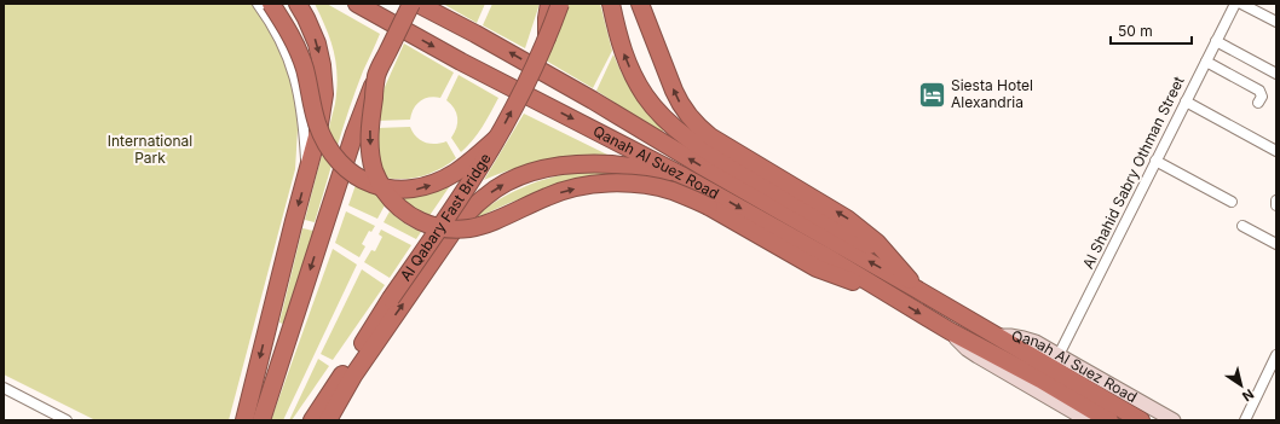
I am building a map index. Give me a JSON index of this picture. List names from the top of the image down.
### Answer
{
  "streets": {
    "highway": ["Qanah Al Suez Road", "Al Qabary Fast Bridge"],
    "street": ["Al Shahid Sabry Othman Street"]
  },
  "crossings": [
    ["Qanah Al Suez Road", "Al Shahid Sabry Othman Street"]
  ],
  "parks": ["International Park"],
  "places": {
    "hotel": ["Siesta Hotel Alexandria"]
  },
  "scale_bar": "50 m",
  "north": "bottom right"
}
